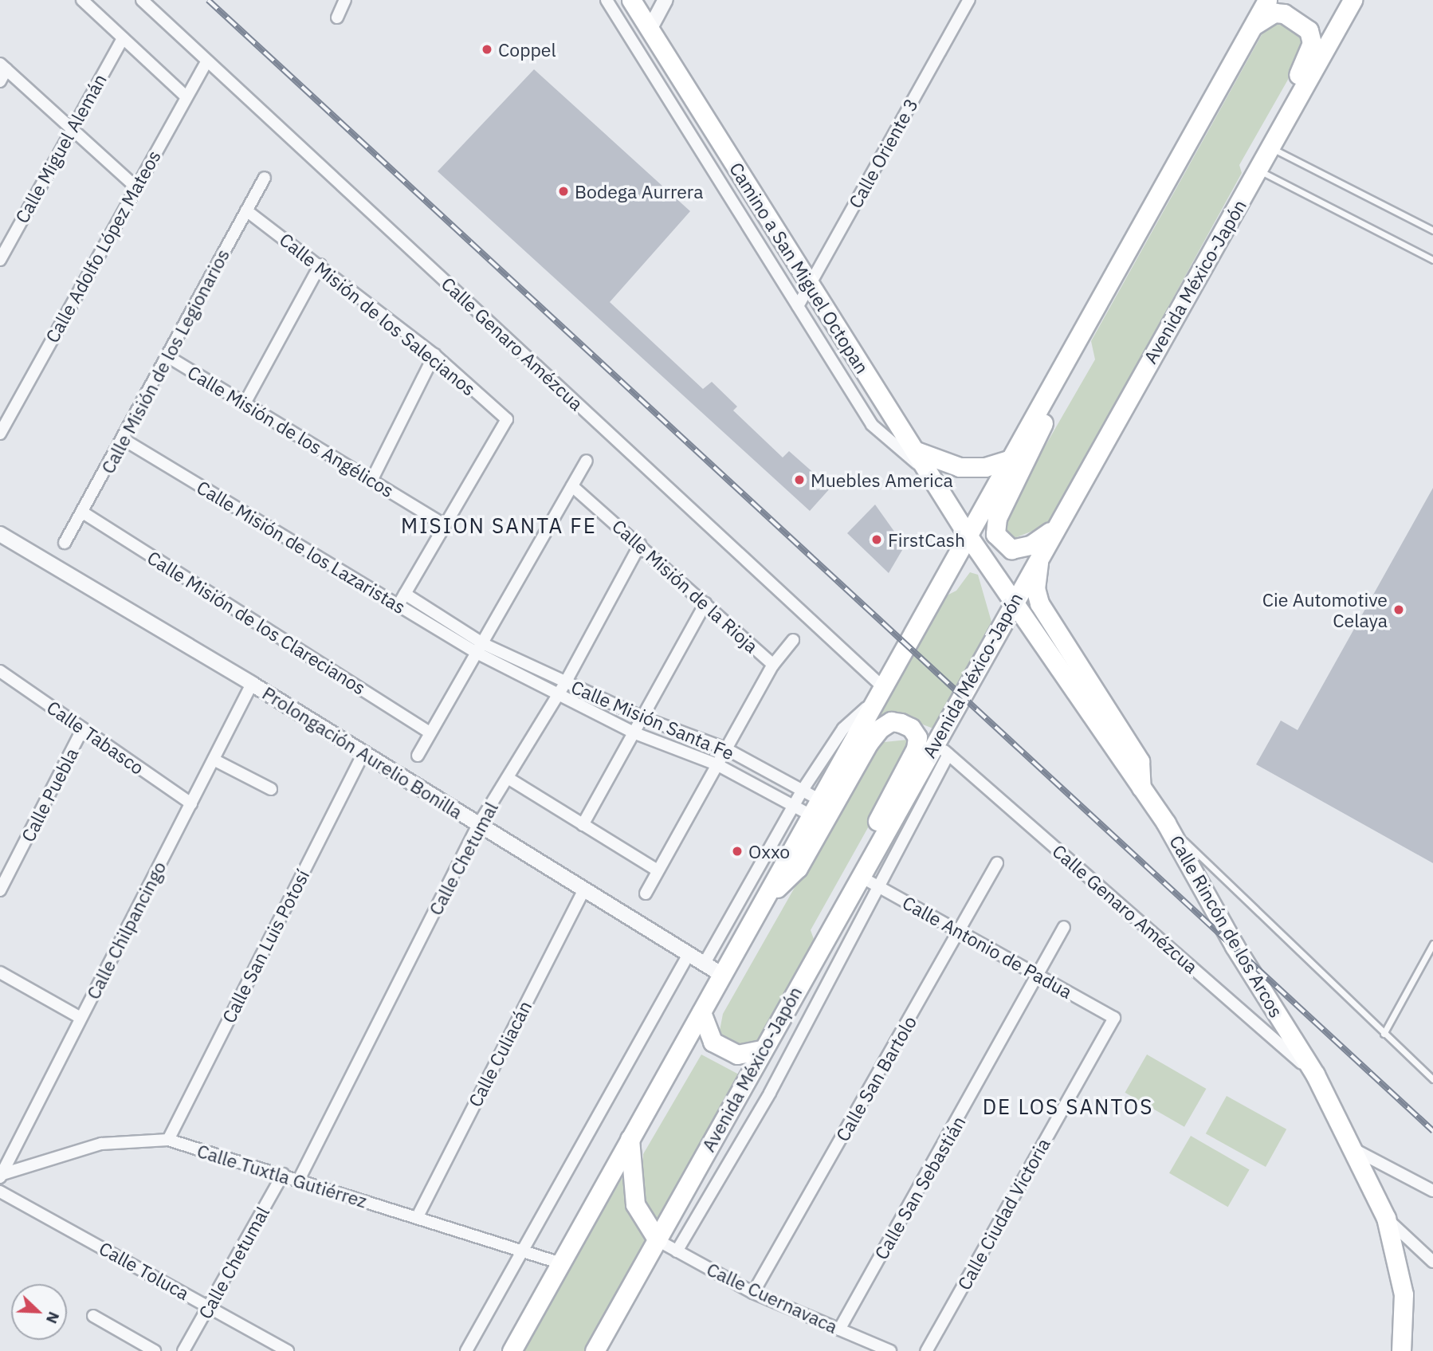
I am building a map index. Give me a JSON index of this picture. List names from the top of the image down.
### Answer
{
  "streets": {
    "main road": ["Camino a San Miguel Octopan", "Avenida México-Japón", "Calle Rincón de los Arcos"],
    "street": [
      "Calle Miguel Alemán",
      "Calle Oriente 3",
      "Calle Adolfo López Mateos",
      "Calle Misión de los Salecianos",
      "Calle Genaro Amézcua",
      "Calle Misión de los Legionarios",
      "Calle Misión de los Angélicos",
      "Calle Misión de los Lazaristas",
      "Calle Misión de la Rioja",
      "Calle Misión de los Clarecianos",
      "Calle Misión Santa Fe",
      "Calle Tabasco",
      "Prolongación Aurelio Bonilla",
      "Calle Puebla",
      "Calle Chetumal",
      "Calle Chilpancingo",
      "Calle San Luis Potosí",
      "Calle Antonio de Padua",
      "Calle Culiacán",
      "Calle San Bartolo",
      "Calle Tuxtla Gutiérrez",
      "Calle San Sebastián",
      "Calle Ciudad Victoria",
      "Calle Toluca",
      "Calle Cuernavaca"
    ]
  },
  "crossings": [
    ["Calle Oriente 3", "Camino a San Miguel Octopan"],
    ["Calle Adolfo López Mateos", "Calle Genaro Amézcua"],
    ["Camino a San Miguel Octopan", "Calle Rincón de los Arcos"],
    ["Avenida México-Japón", "Calle Genaro Amézcua"],
    ["Avenida México-Japón", "Calle Rincón de los Arcos"],
    ["Avenida México-Japón", "Calle Antonio de Padua"],
    ["Avenida México-Japón", "Calle Cuernavaca"],
    ["Calle Misión de los Salecianos", "Calle Misión de los Legionarios"],
    ["Calle Misión de los Salecianos", "Calle Misión de los Angélicos"],
    ["Calle Genaro Amézcua", "Calle Rincón de los Arcos"],
    ["Calle Misión de los Legionarios", "Calle Misión de los Angélicos"],
    ["Calle Misión de los Legionarios", "Calle Misión de los Lazaristas"],
    ["Calle Misión de los Legionarios", "Calle Misión de los Clarecianos"],
    ["Calle Misión de los Lazaristas", "Calle Misión Santa Fe"],
    ["Calle Misión de la Rioja", "Calle Chetumal"],
    ["Calle Misión Santa Fe", "Calle Chetumal"],
    ["Calle Tabasco", "Calle Puebla"],
    ["Calle Tabasco", "Calle Chilpancingo"],
    ["Prolongación Aurelio Bonilla", "Calle Chetumal"],
    ["Prolongación Aurelio Bonilla", "Calle Chilpancingo"],
    ["Prolongación Aurelio Bonilla", "Calle San Luis Potosí"],
    ["Prolongación Aurelio Bonilla", "Calle Culiacán"],
    ["Calle Chetumal", "Calle Tuxtla Gutiérrez"],
    ["Calle Chetumal", "Calle Toluca"],
    ["Calle Chilpancingo", "Calle Tuxtla Gutiérrez"],
    ["Calle San Luis Potosí", "Calle Tuxtla Gutiérrez"],
    ["Calle Antonio de Padua", "Calle San Bartolo"],
    ["Calle Antonio de Padua", "Calle San Sebastián"],
    ["Calle Antonio de Padua", "Calle Ciudad Victoria"],
    ["Calle Culiacán", "Calle Tuxtla Gutiérrez"],
    ["Calle San Bartolo", "Calle Cuernavaca"],
    ["Calle San Sebastián", "Calle Cuernavaca"]
  ],
  "districts": ["MISION SANTA FE", "DE LOS SANTOS"],
  "places": [
    "Coppel",
    "Bodega Aurrera",
    "Muebles America",
    "FirstCash",
    "Cie Automotive Celaya",
    "Oxxo"
  ],
  "north": "bottom right"
}
